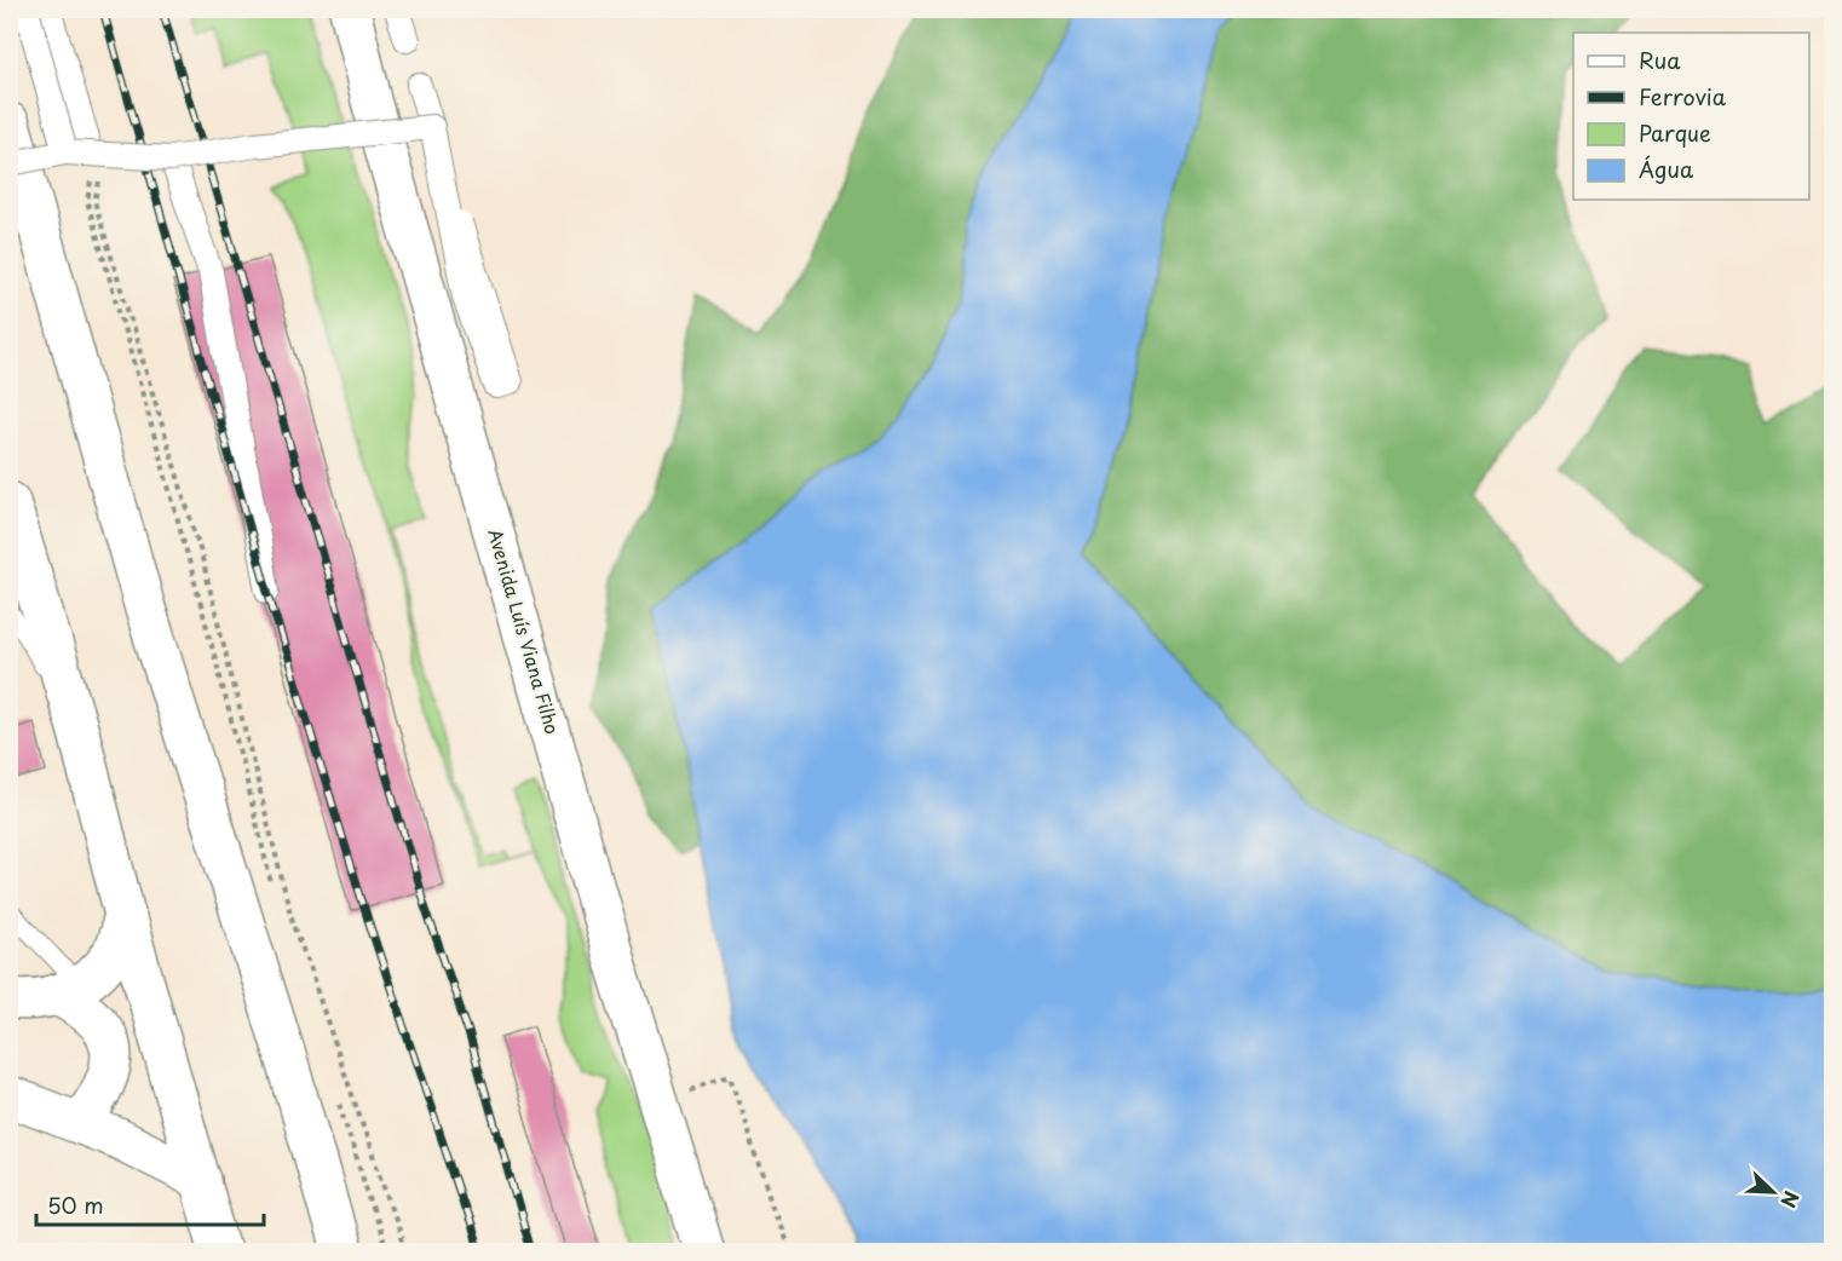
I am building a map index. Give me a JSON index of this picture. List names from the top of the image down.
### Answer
{
  "streets": {
    "main road": ["Avenida Luís Viana Filho"]
  },
  "legend": [
    "Rua",
    "Ferrovia",
    "Parque",
    "Água"
  ],
  "scale_bar": "50 m",
  "north": "bottom right"
}
